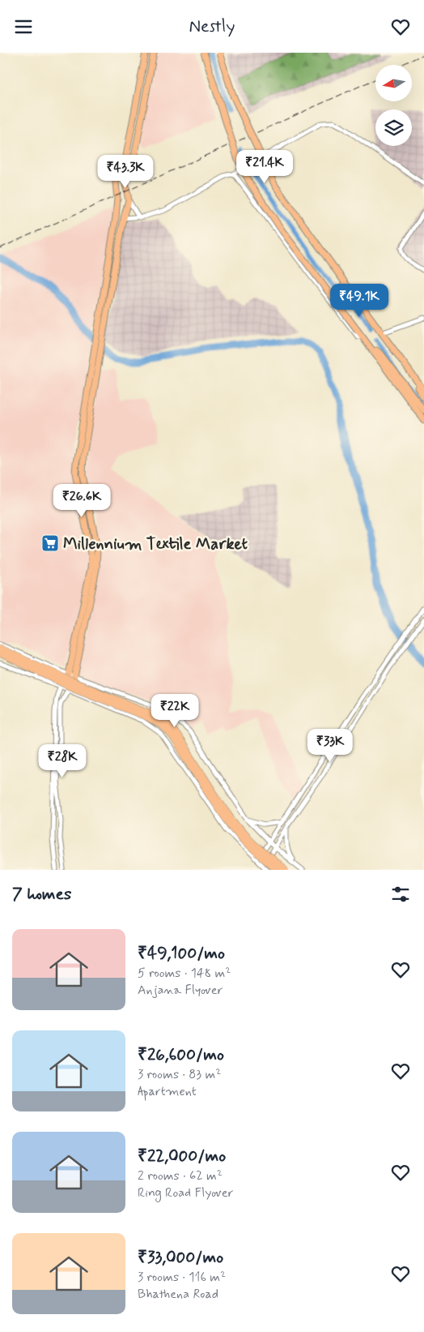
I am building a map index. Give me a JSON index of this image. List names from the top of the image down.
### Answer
{
  "places": {
    "supermarket": ["Millennium Textile Market"]
  },
  "north": "left",
  "page": {
    "header": "Nestly",
    "price": [
      "₹21.4K",
      "₹43.3K",
      "₹49.1K",
      "₹26.6K",
      "₹22K",
      "₹33K",
      "₹28K"
    ],
    "heading": "7 homes",
    "list": [
      {
        "name": "₹49,100/mo",
        "note": "5 rooms · 148 m² · Anjana Flyover"
      },
      {
        "name": "₹26,600/mo",
        "note": "3 rooms · 83 m² · Apartment"
      },
      {
        "name": "₹22,000/mo",
        "note": "2 rooms · 62 m² · Ring Road Flyover"
      },
      {
        "name": "₹33,000/mo",
        "note": "3 rooms · 116 m² · Bhathena Road"
      }
    ]
  }
}
